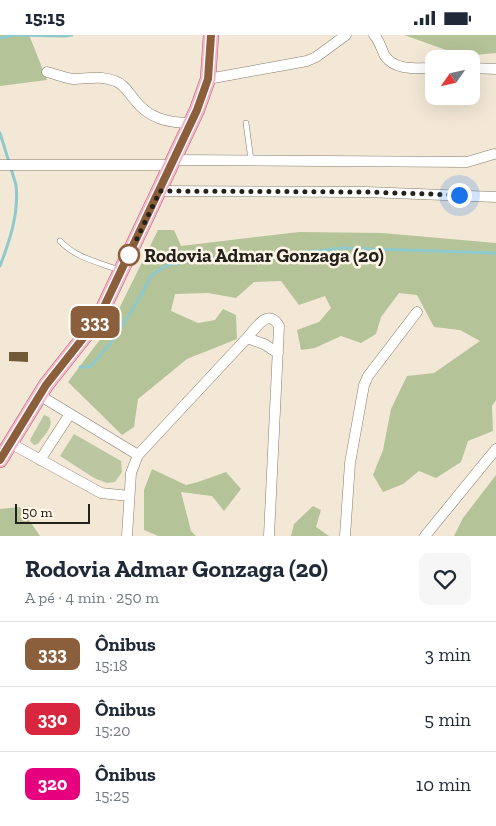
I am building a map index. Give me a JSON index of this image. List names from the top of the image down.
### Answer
{
  "places": ["Rodovia Admar Gonzaga (20)"],
  "lines": ["bus line 333"],
  "scale_bar": "50 m",
  "north": "bottom left",
  "page": {
    "status": "15:15",
    "on_map": "333",
    "scale": "50 m",
    "heading": ["Rodovia Admar Gonzaga (20)", "A pé · 4 min · 250 m"],
    "list": [
      {
        "mark": "333",
        "name": "Ônibus",
        "note": "15:18",
        "value": "3 min"
      },
      {
        "mark": "330",
        "name": "Ônibus",
        "note": "15:20",
        "value": "5 min"
      },
      {
        "mark": "320",
        "name": "Ônibus",
        "note": "15:25",
        "value": "10 min"
      }
    ]
  }
}
